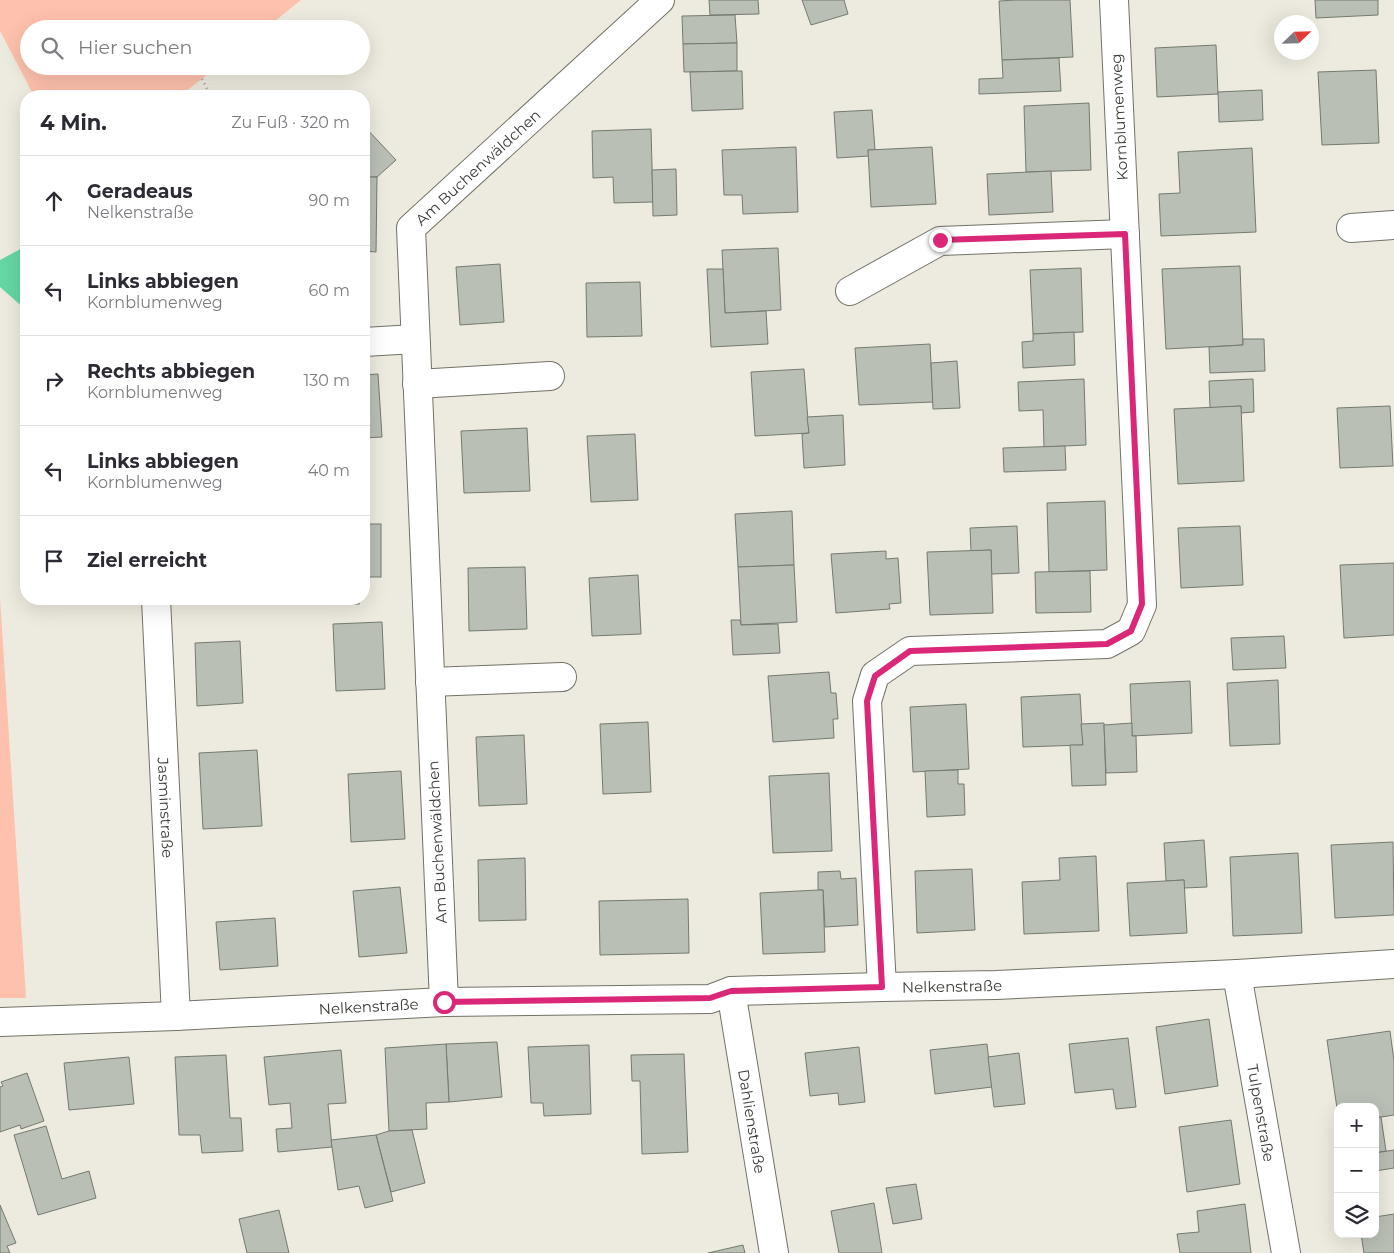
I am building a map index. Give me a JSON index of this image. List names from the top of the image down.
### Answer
{
  "streets": {
    "street": [
      "Kornblumenweg",
      "Am Buchenwäldchen",
      "Jasminstraße",
      "Nelkenstraße",
      "Tulpenstraße",
      "Dahlienstraße"
    ]
  },
  "crossings": [
    ["Kornblumenweg", "Nelkenstraße"],
    ["Am Buchenwäldchen", "Nelkenstraße"],
    ["Jasminstraße", "Nelkenstraße"],
    ["Nelkenstraße", "Tulpenstraße"],
    ["Nelkenstraße", "Dahlienstraße"]
  ],
  "north": "top right",
  "page": {
    "search": "Hier suchen",
    "heading": ["4 Min.", "Zu Fuß · 320 m"],
    "list": [
      ["Geradeaus", "Nelkenstraße", "90 m"],
      ["Links abbiegen", "Kornblumenweg", "60 m"],
      ["Rechts abbiegen", "Kornblumenweg", "130 m"],
      ["Links abbiegen", "Kornblumenweg", "40 m"],
      "Ziel erreicht"
    ],
    "map_buttons": ["+", "−"]
  }
}
